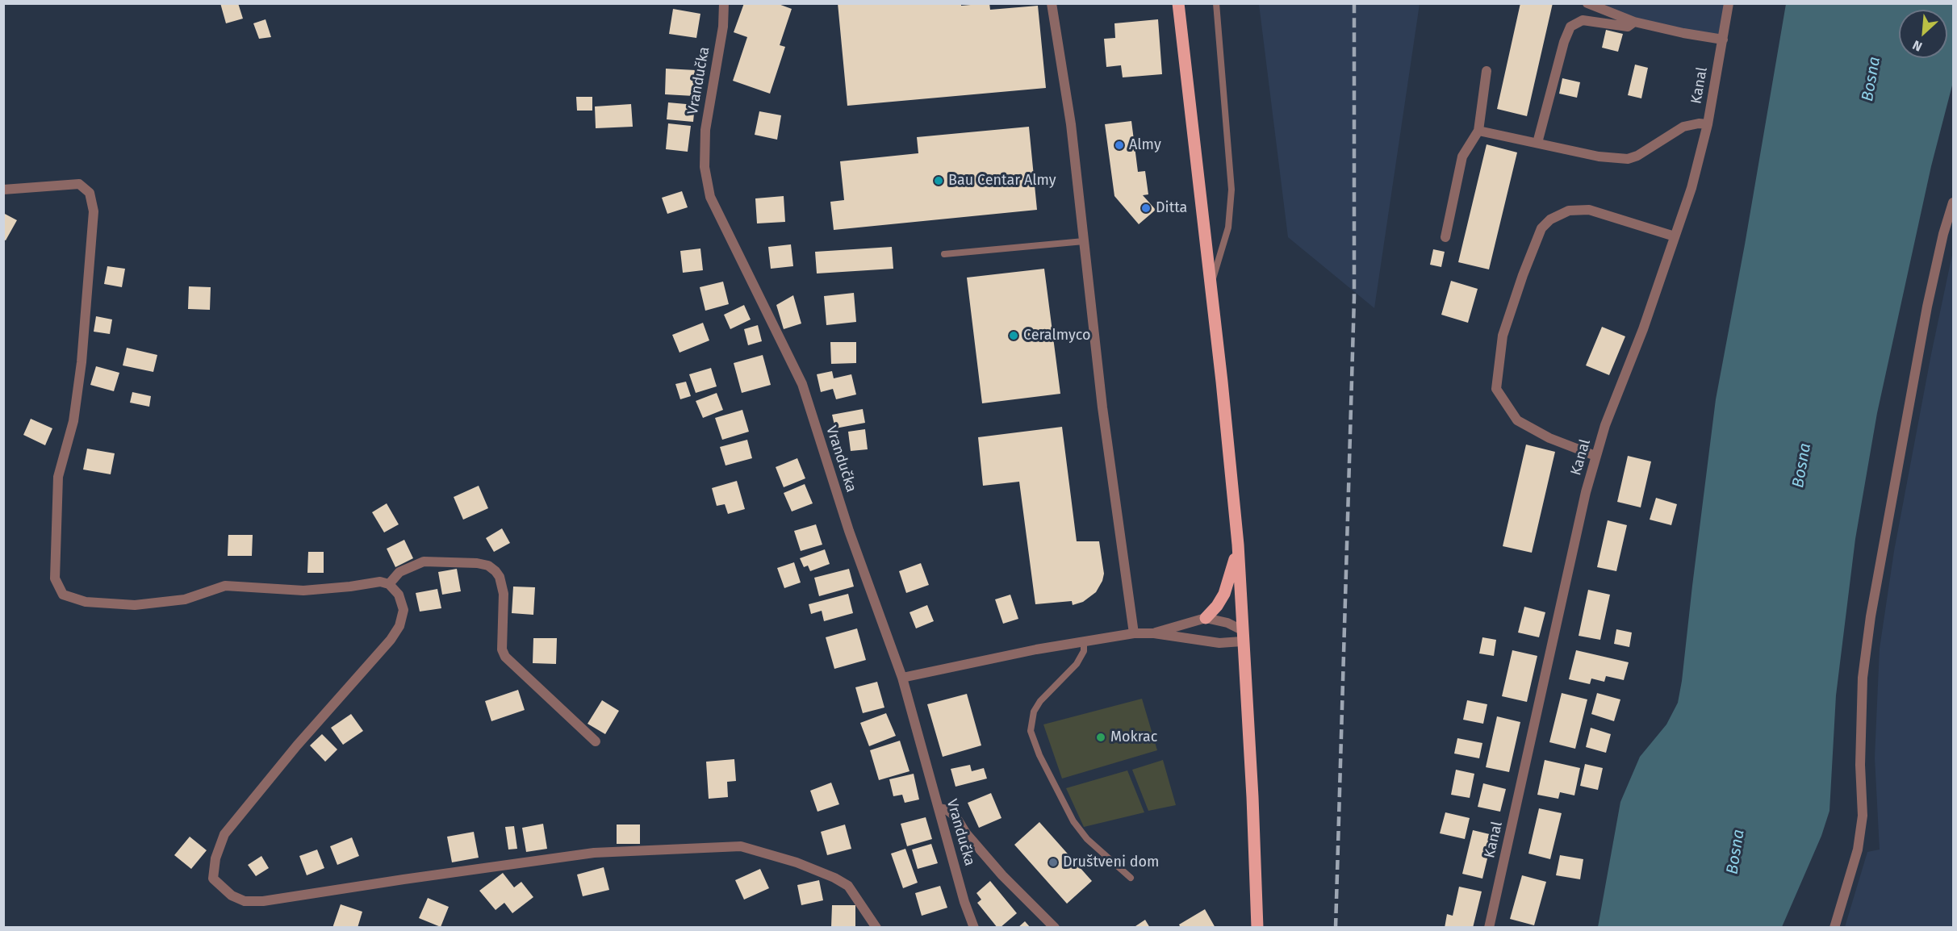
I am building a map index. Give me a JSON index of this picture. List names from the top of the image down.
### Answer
{
  "streets": {
    "street": ["Vrandučka", "Kanal"]
  },
  "water": ["Bosna"],
  "places": [
    "Almy",
    "Bau Centar Almy",
    "Ditta",
    "Ceralmyco",
    "Mokrac",
    "Društveni dom"
  ],
  "north": "bottom left"
}
